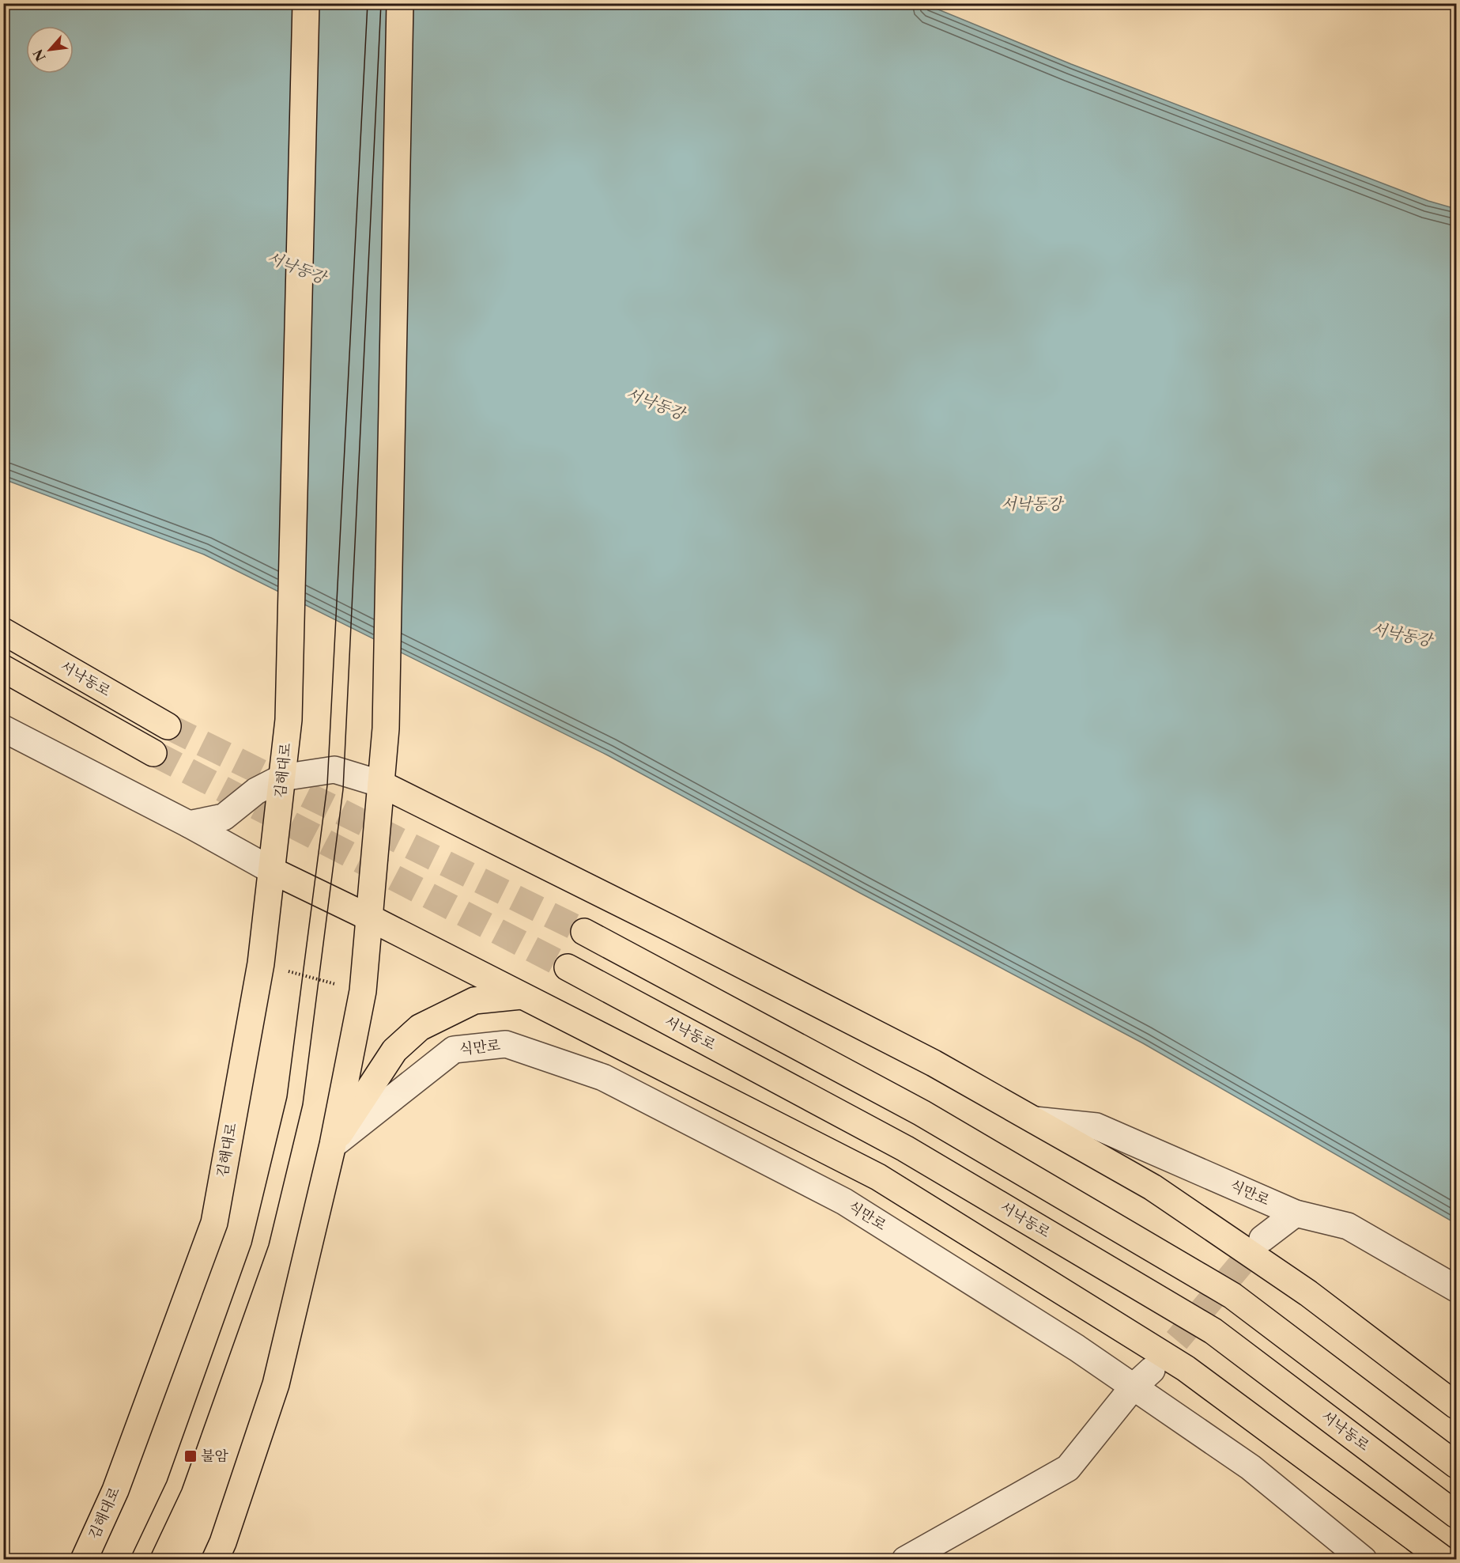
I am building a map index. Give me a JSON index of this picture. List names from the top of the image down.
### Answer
{
  "streets": {
    "main road": ["서낙동로", "김해대로"],
    "street": ["식만로"]
  },
  "water": ["서낙동강"],
  "places": {
    "transit": ["불암"]
  },
  "north": "bottom left"
}
